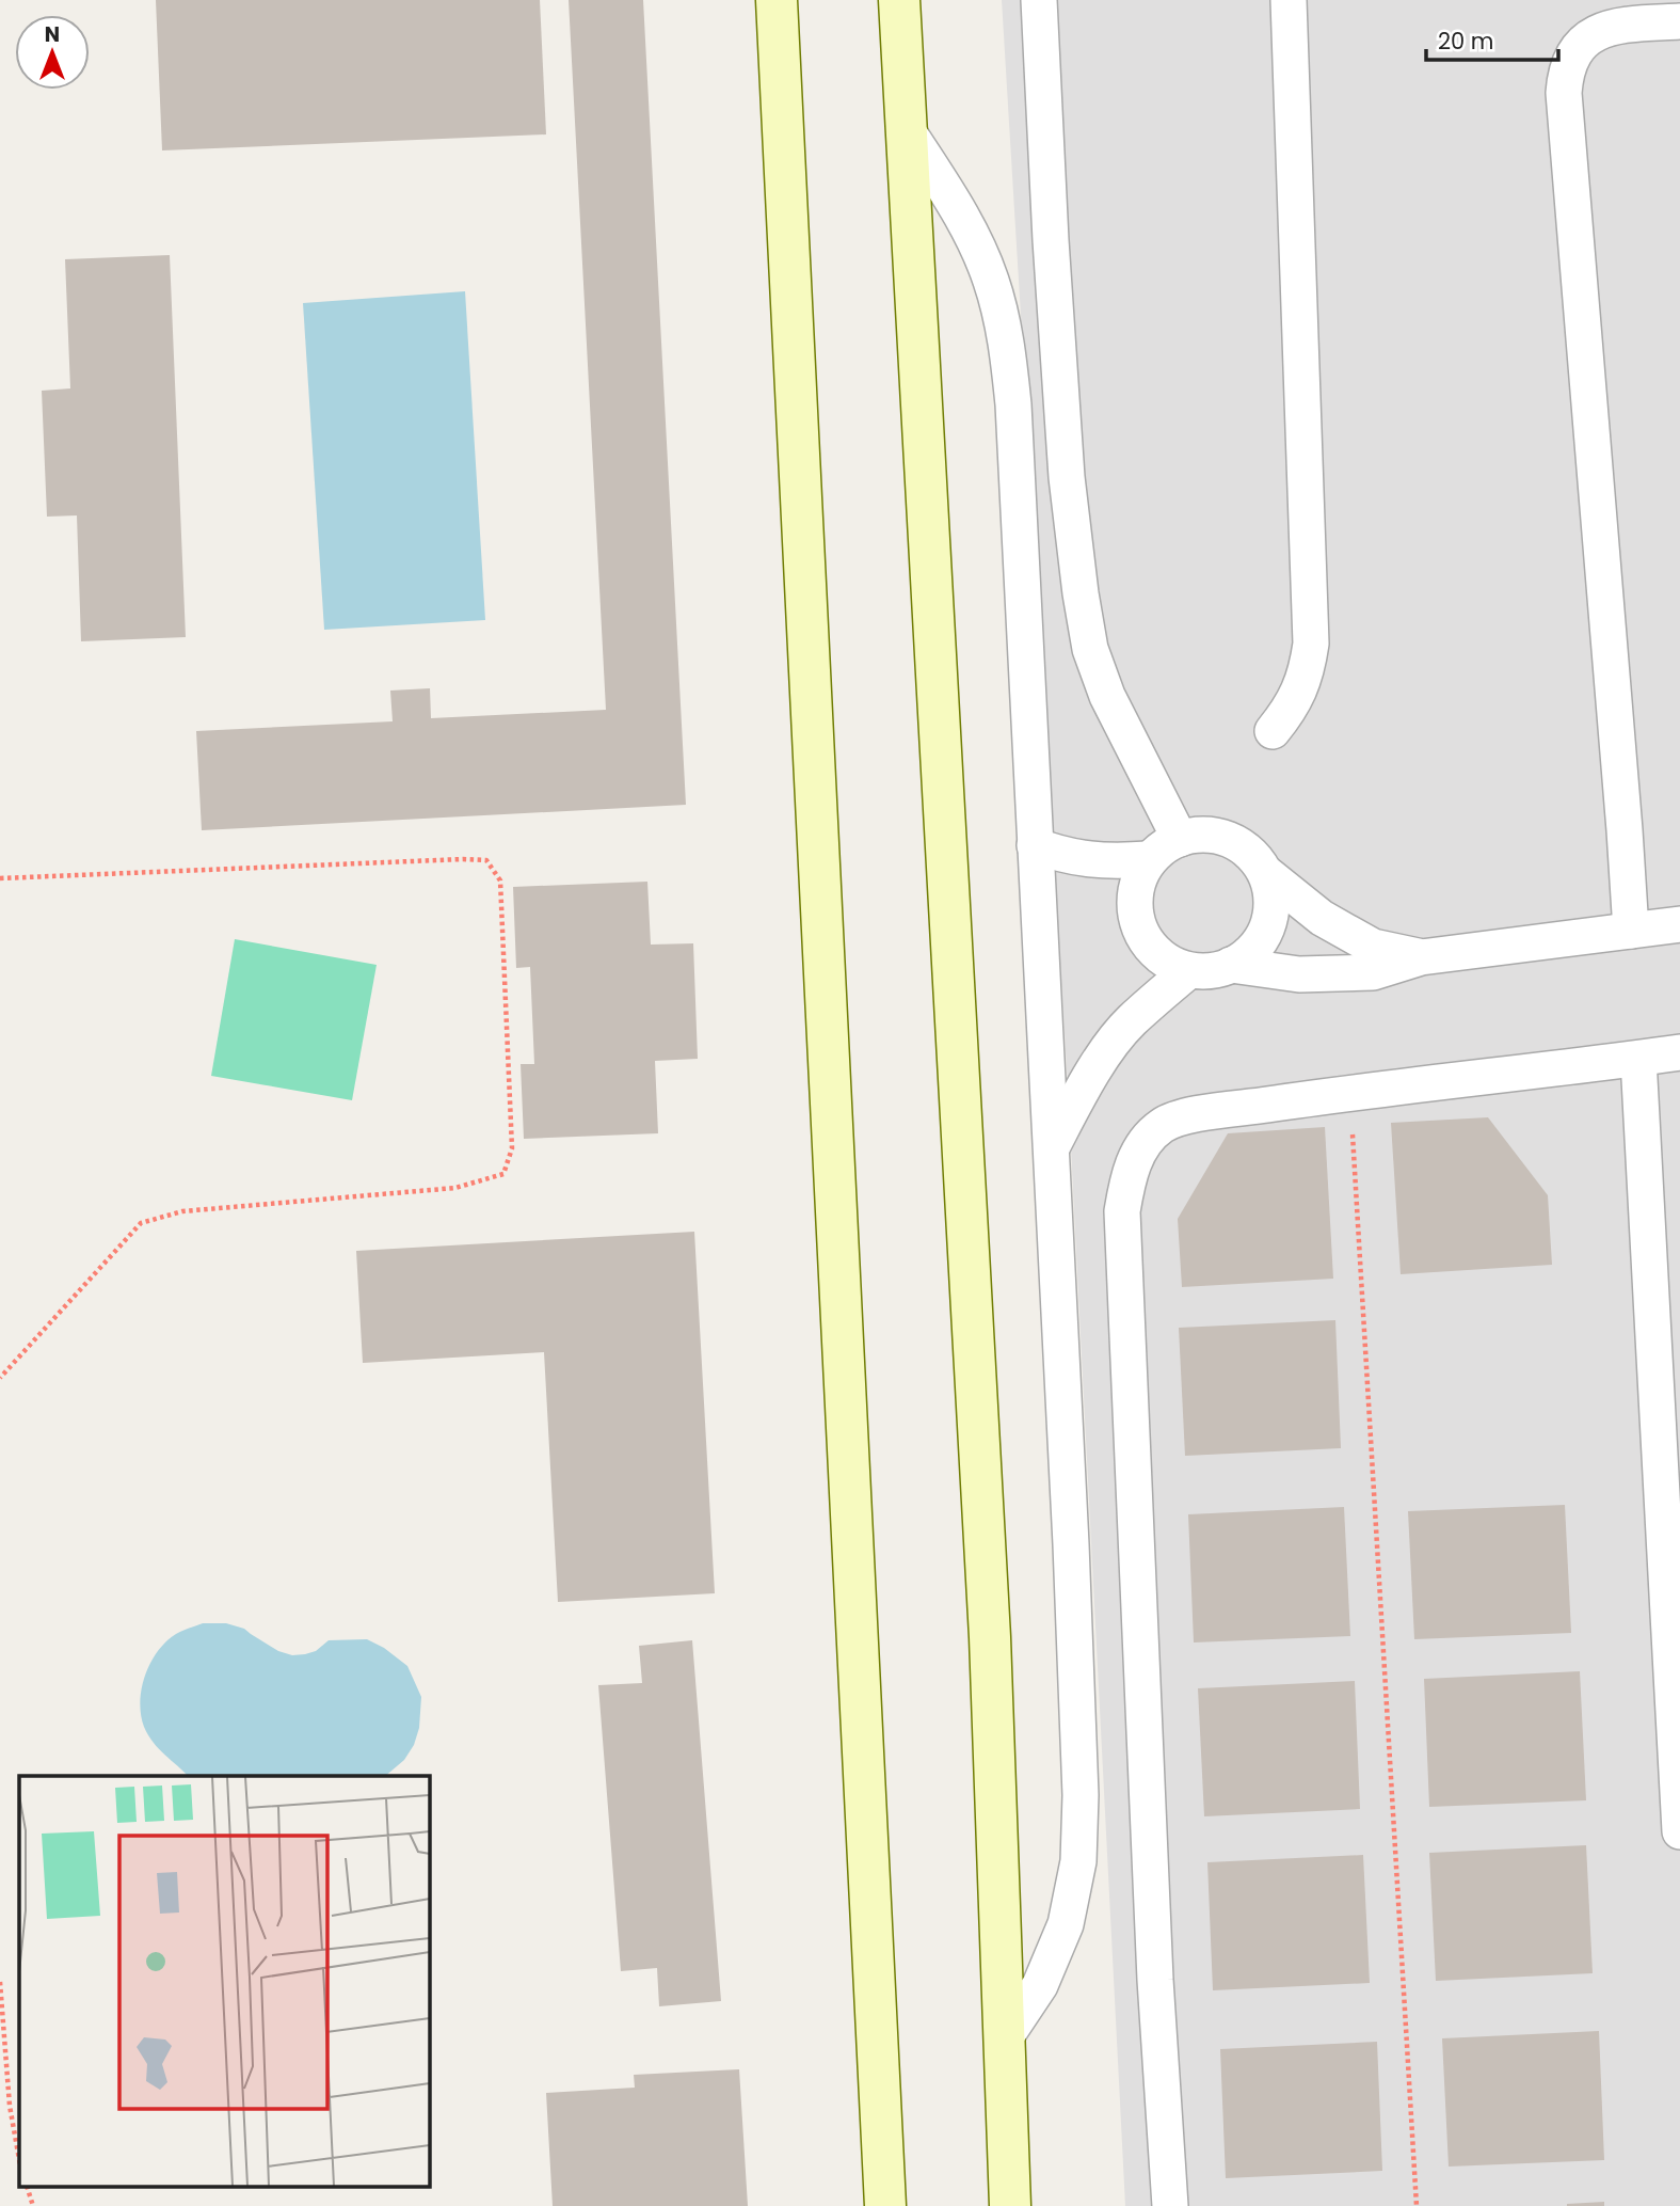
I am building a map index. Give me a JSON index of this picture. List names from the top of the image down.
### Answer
{
  "scale_bar": "20 m",
  "north": "top"
}
